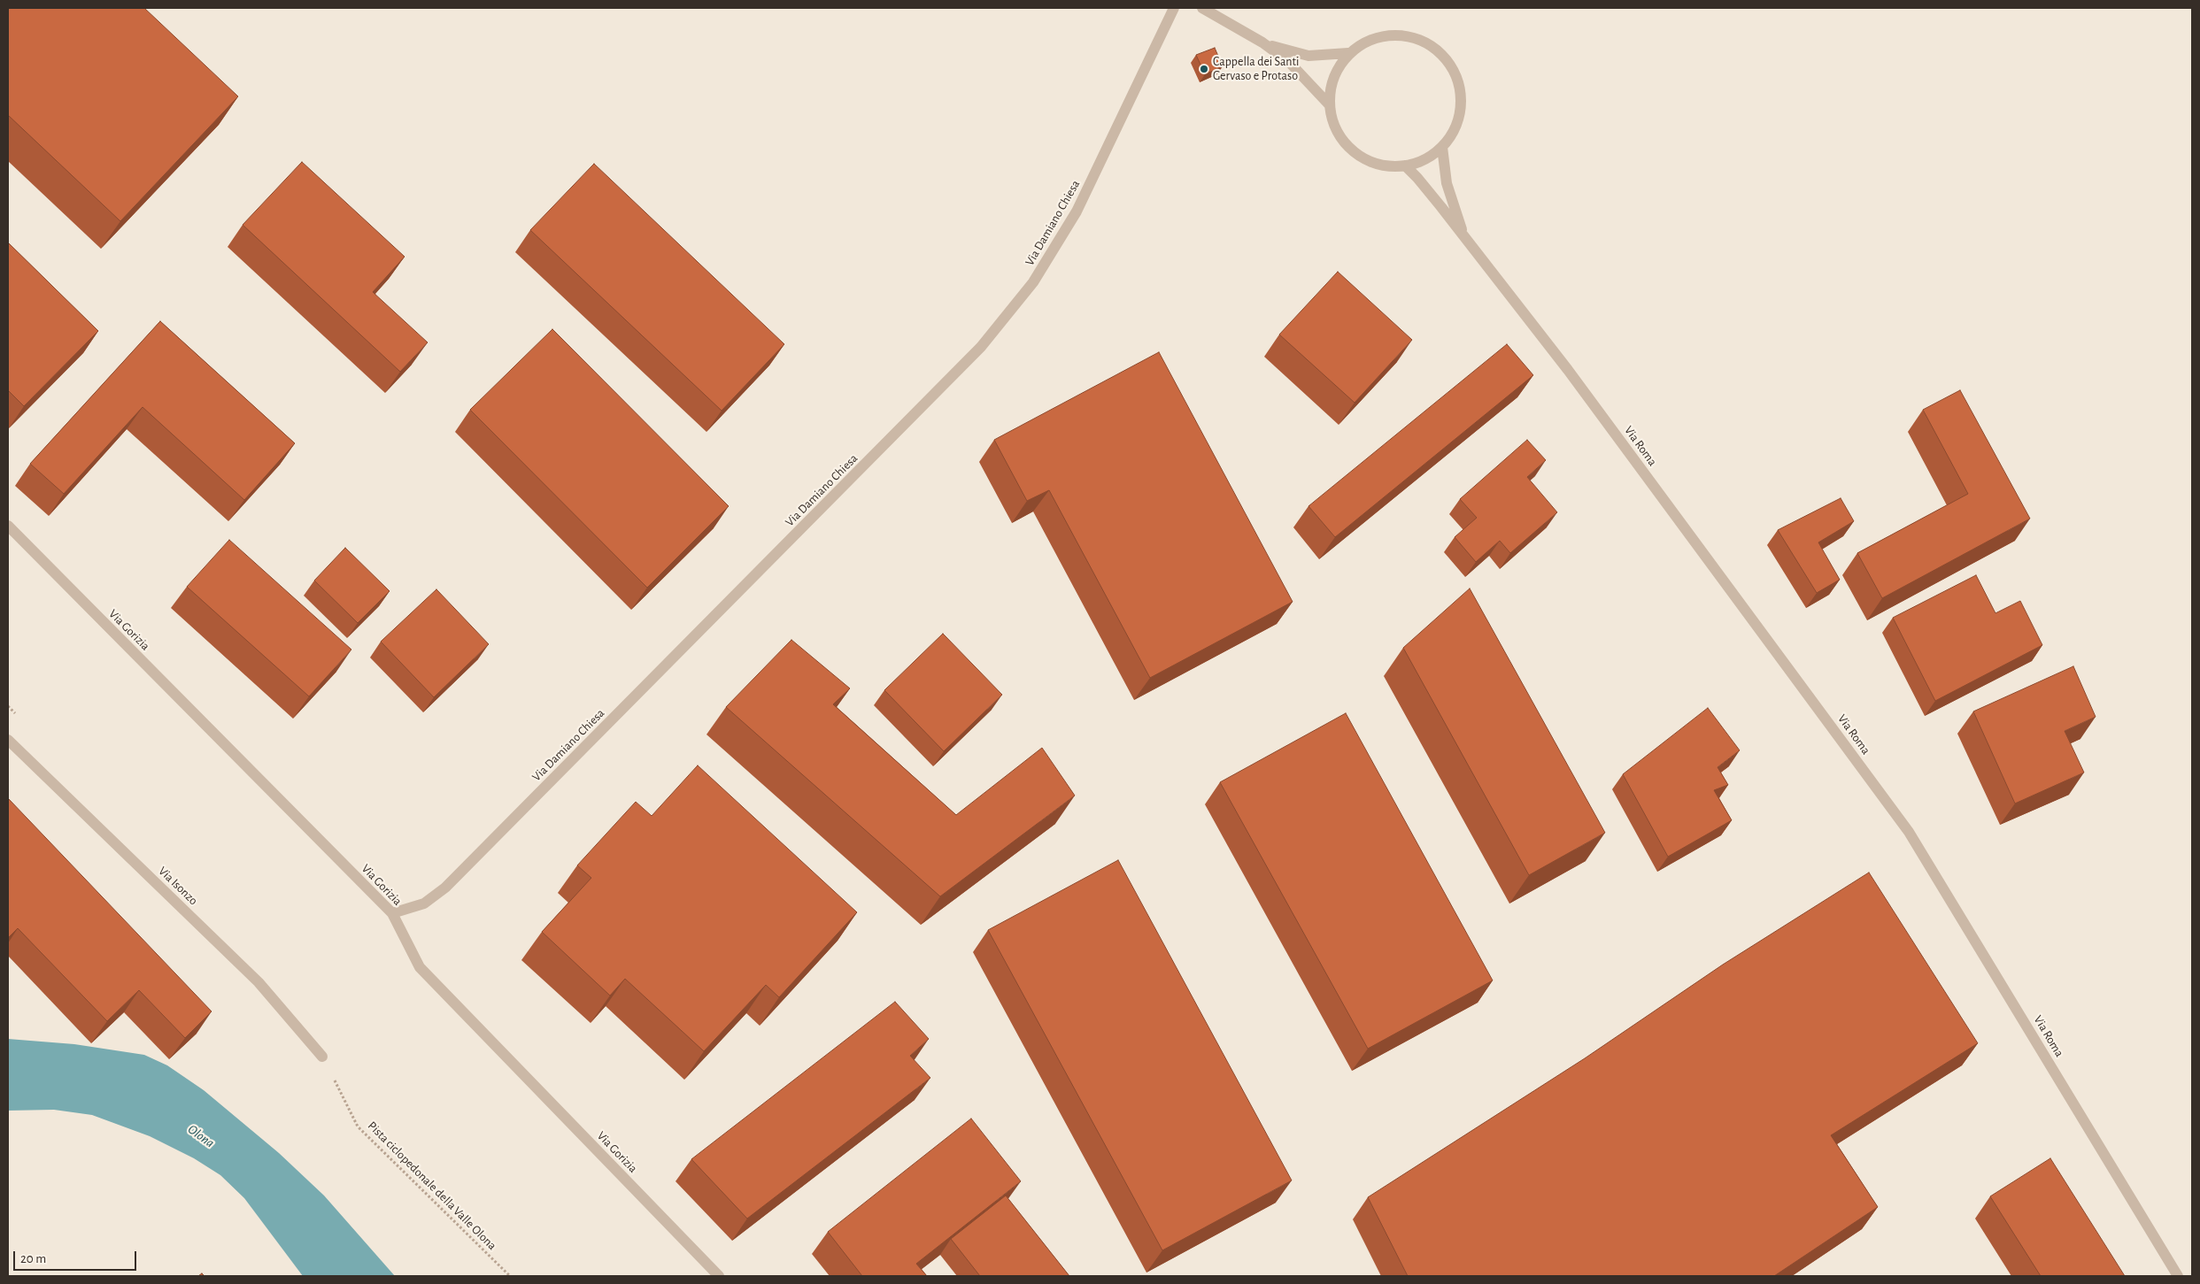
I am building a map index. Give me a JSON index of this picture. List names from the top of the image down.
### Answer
{
  "streets": {
    "street": [
      "Via Damiano Chiesa",
      "Via Roma",
      "Via Gorizia",
      "Via Isonzo"
    ],
    "path": ["Pista ciclopedonale della Valle Olona"]
  },
  "crossings": [
    ["Via Damiano Chiesa", "Via Gorizia"],
    ["Via Isonzo", "Pista ciclopedonale della Valle Olona"]
  ],
  "water": ["Olona"],
  "places": ["Cappella dei Santi Gervaso e Protaso"],
  "scale_bar": "20 m"
}
